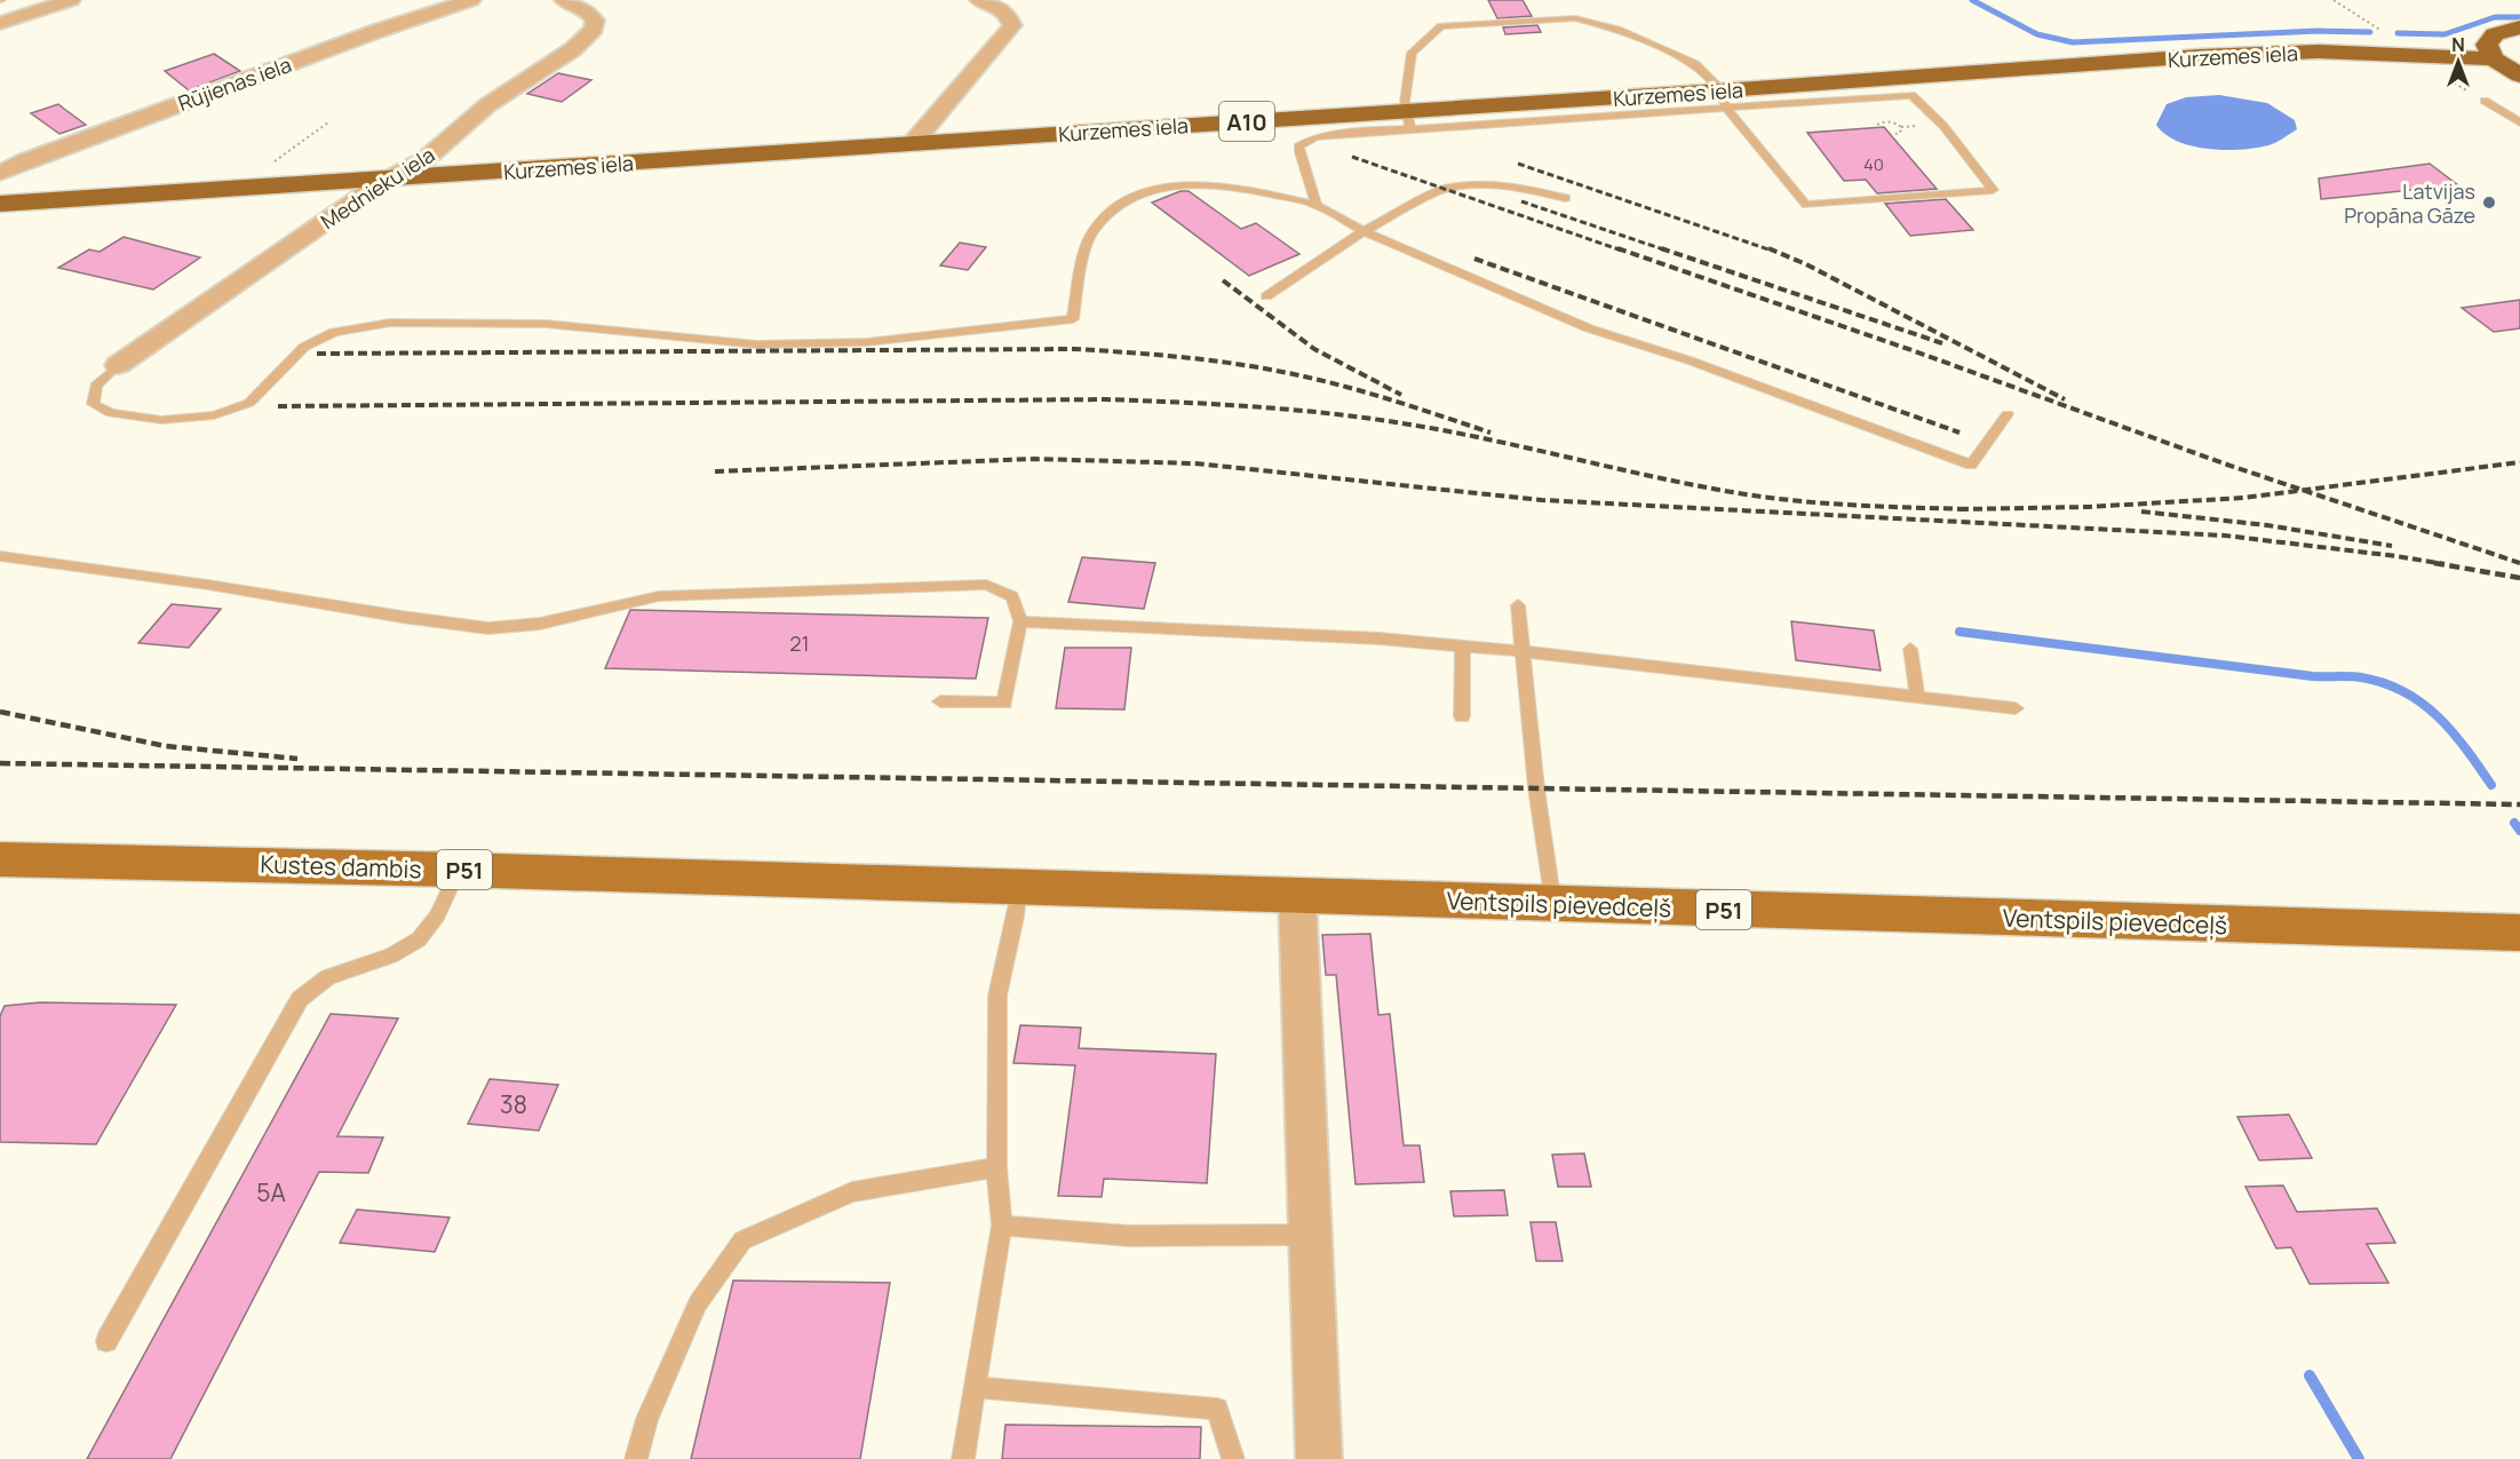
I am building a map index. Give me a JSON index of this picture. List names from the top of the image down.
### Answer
{
  "streets": {
    "highway": ["Kurzemes iela", "A10"],
    "main road": ["Kustes dambis", "P51", "Ventspils pievedceļš"],
    "street": ["Rūjienas iela", "Mednieku iela"]
  },
  "crossings": [
    ["Kurzemes iela", "Mednieku iela"],
    ["Kustes dambis", "Ventspils pievedceļš"]
  ],
  "places": ["Latvijas Propāna Gāze"],
  "house_numbers": [
    "40",
    "21",
    "38",
    "5A"
  ],
  "north": "top"
}
